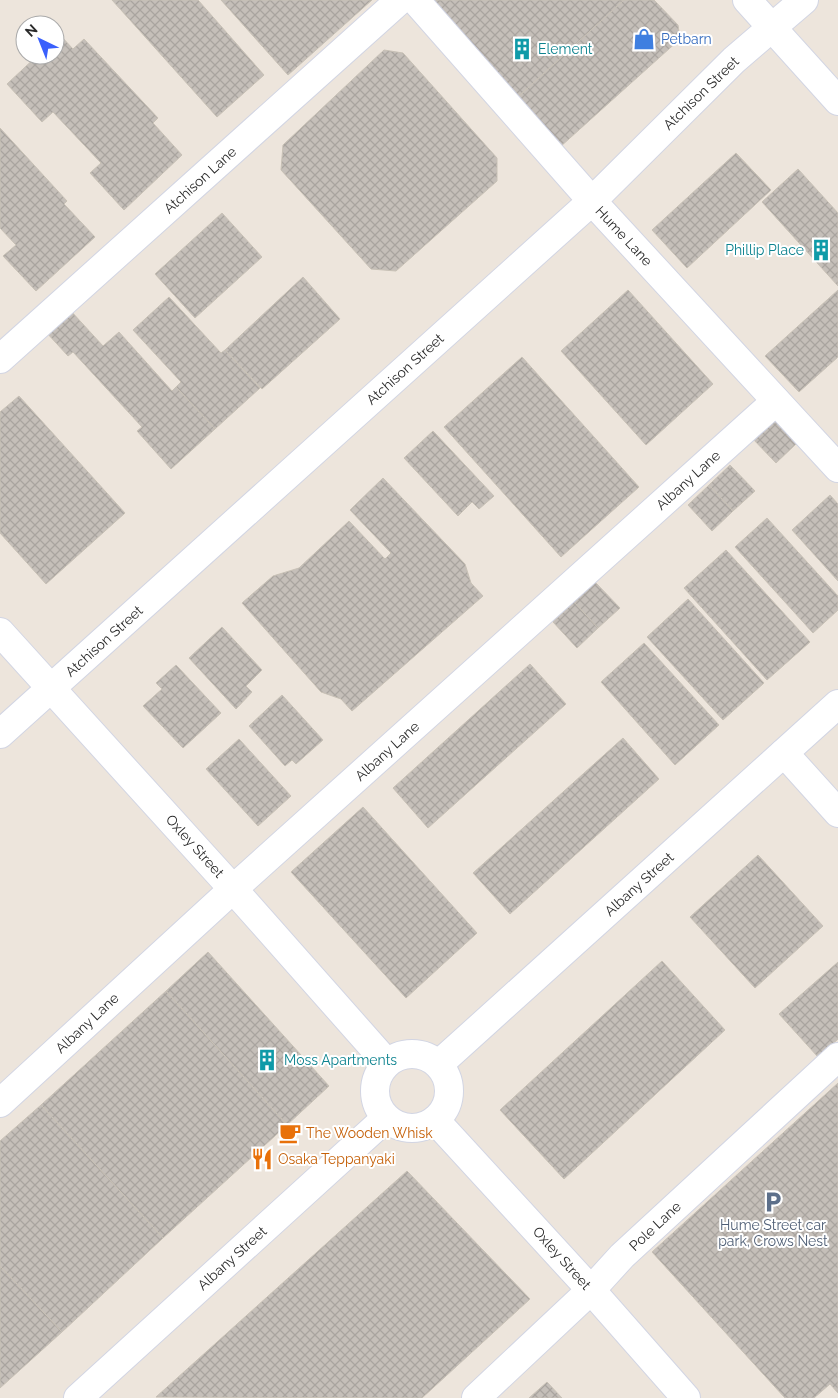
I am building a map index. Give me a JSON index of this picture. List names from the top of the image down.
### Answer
{
  "streets": {
    "street": [
      "Atchison Street",
      "Atchison Lane",
      "Hume Lane",
      "Albany Lane",
      "Oxley Street",
      "Albany Street",
      "Pole Lane"
    ]
  },
  "crossings": [
    ["Atchison Street", "Hume Lane"],
    ["Atchison Street", "Oxley Street"],
    ["Hume Lane", "Albany Lane"],
    ["Albany Lane", "Oxley Street"],
    ["Oxley Street", "Albany Street"],
    ["Oxley Street", "Pole Lane"]
  ],
  "places": {
    "shop": ["Petbarn"],
    "building": ["Element", "Phillip Place", "Moss Apartments"],
    "cafe": ["The Wooden Whisk"],
    "restaurant": ["Osaka Teppanyaki"],
    "parking": ["Hume Street car park, Crows Nest"]
  },
  "north": "top left"
}
